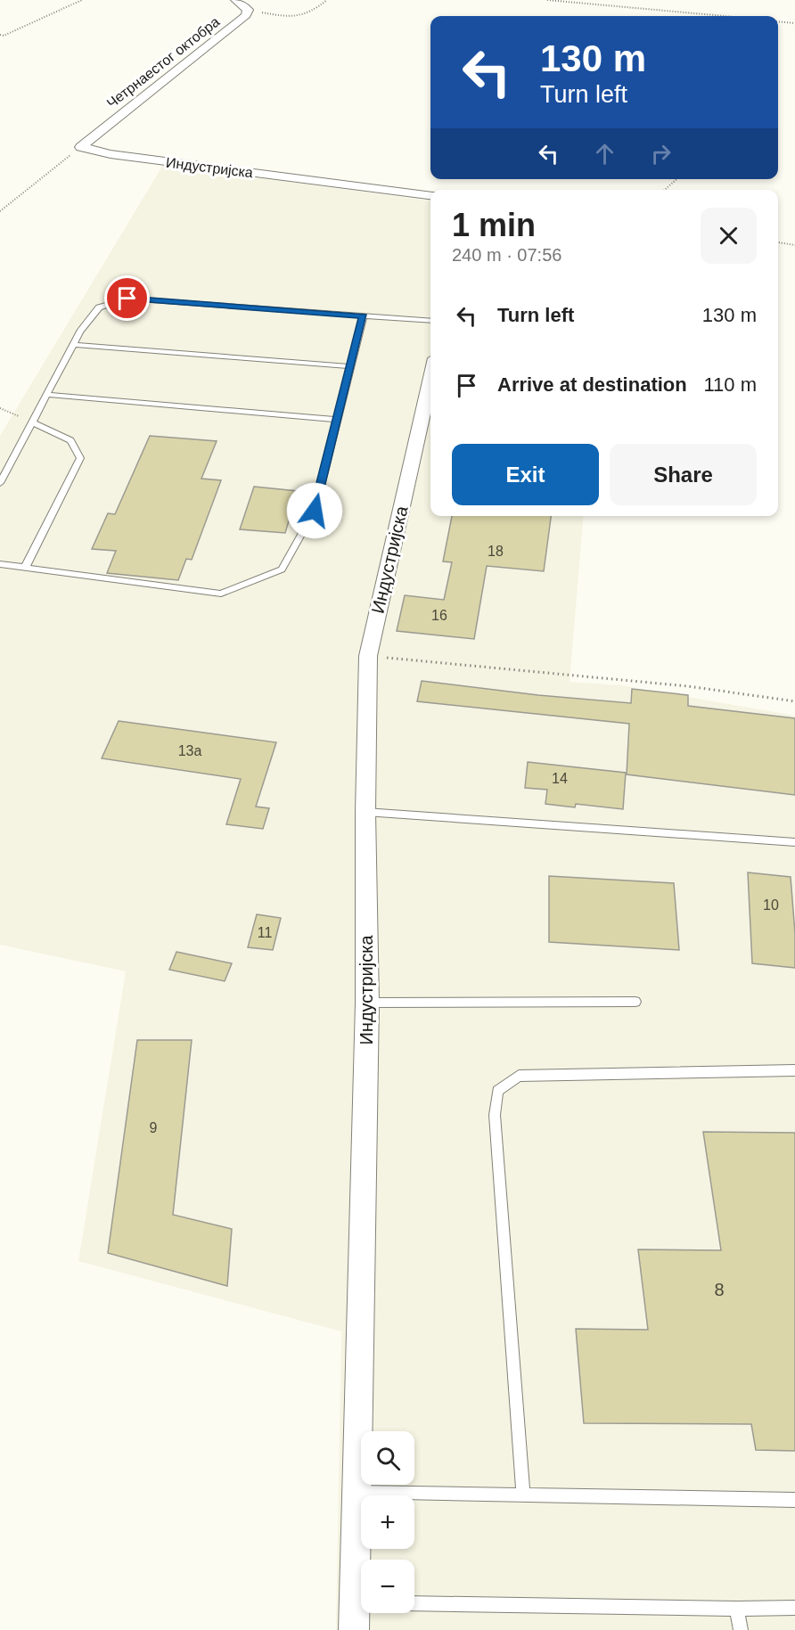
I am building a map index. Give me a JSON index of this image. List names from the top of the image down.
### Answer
{
  "streets": {
    "street": ["Четрнаестог октобра", "Индустријска"]
  },
  "crossings": [
    ["Четрнаестог октобра", "Индустријска"]
  ],
  "house_numbers": [
    "18",
    "16",
    "13a",
    "14",
    "10",
    "11",
    "9",
    "8"
  ],
  "page": {
    "turn": ["130 m", "Turn left"],
    "heading": ["1 min", "240 m · 07:56"],
    "list": [
      {
        "name": "Turn left",
        "value": "130 m"
      },
      {
        "name": "Arrive at destination",
        "value": "110 m"
      }
    ],
    "buttons": ["Exit", "Share"],
    "map_buttons": ["+", "−"]
  }
}
